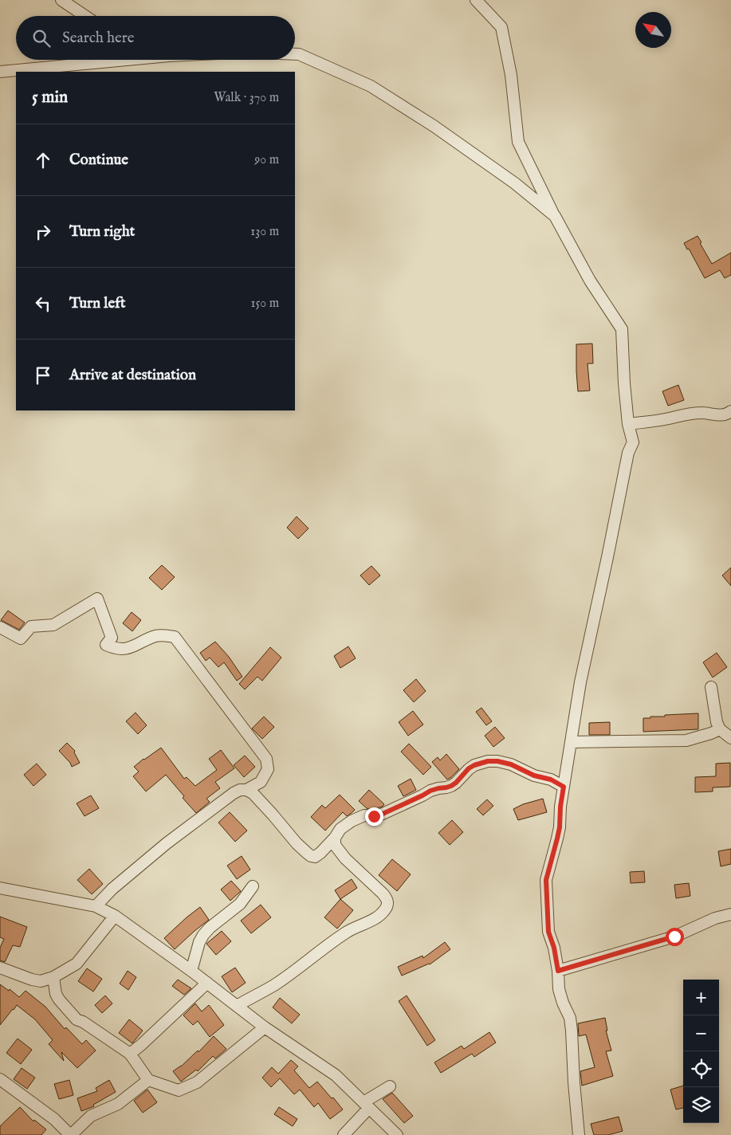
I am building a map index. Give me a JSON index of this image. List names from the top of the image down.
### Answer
{
  "north": "top left",
  "page": {
    "search": "Search here",
    "heading": ["5 min", "Walk · 370 m"],
    "list": [
      ["Continue", "90 m"],
      ["Turn right", "130 m"],
      ["Turn left", "150 m"],
      "Arrive at destination"
    ],
    "map_buttons": ["+", "−"]
  }
}
